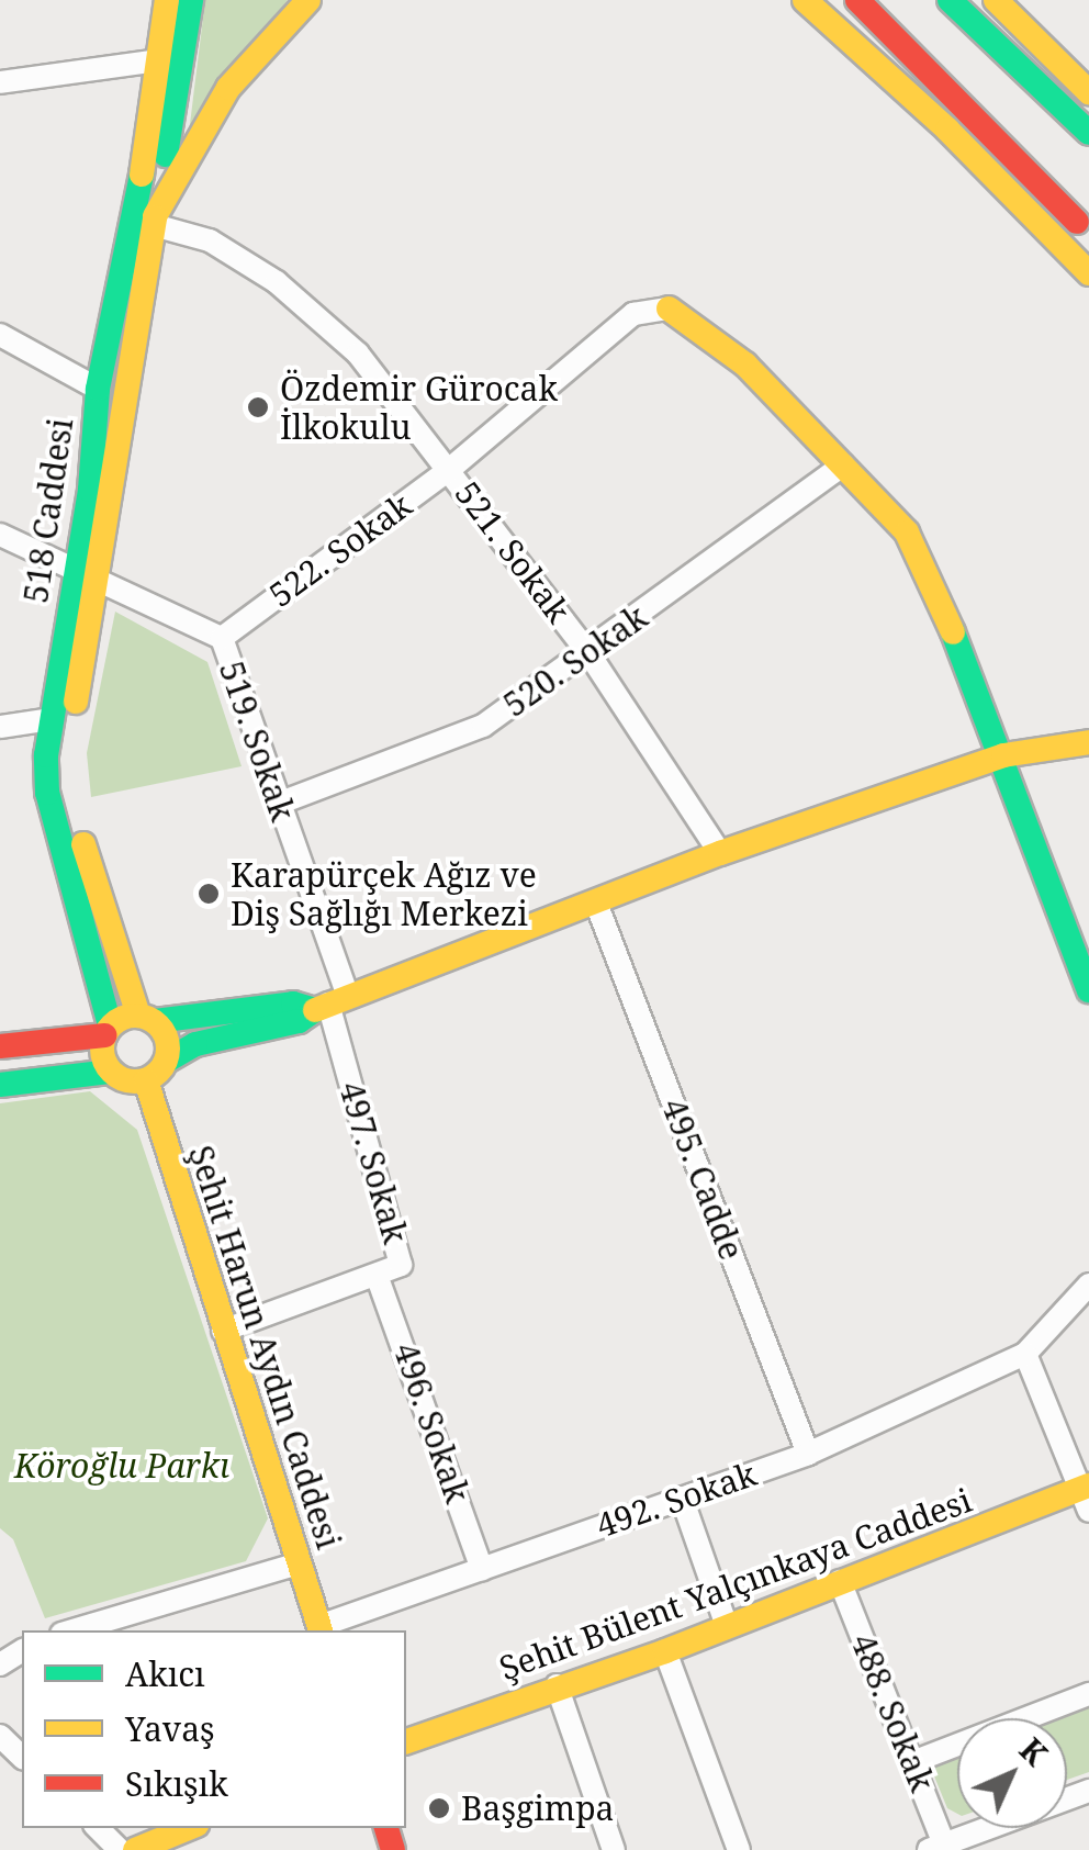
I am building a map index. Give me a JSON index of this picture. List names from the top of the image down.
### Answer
{
  "streets": {
    "main road": ["518 Caddesi", "Şehit Harun Aydın Caddesi", "Şehit Bülent Yalçınkaya Caddesi"],
    "street": [
      "522. Sokak",
      "521. Sokak",
      "520. Sokak",
      "519. Sokak",
      "497. Sokak",
      "495. Cadde",
      "496. Sokak",
      "492. Sokak",
      "488. Sokak"
    ]
  },
  "crossings": [
    ["518 Caddesi", "521. Sokak"],
    ["518 Caddesi", "519. Sokak"],
    ["518 Caddesi", "Şehit Harun Aydın Caddesi"],
    ["522. Sokak", "521. Sokak"],
    ["522. Sokak", "519. Sokak"],
    ["521. Sokak", "520. Sokak"],
    ["520. Sokak", "519. Sokak"],
    ["519. Sokak", "497. Sokak"],
    ["497. Sokak", "Şehit Harun Aydın Caddesi"],
    ["497. Sokak", "496. Sokak"],
    ["495. Cadde", "492. Sokak"],
    ["Şehit Harun Aydın Caddesi", "492. Sokak"],
    ["496. Sokak", "492. Sokak"],
    ["Şehit Bülent Yalçınkaya Caddesi", "488. Sokak"]
  ],
  "parks": ["Köroğlu Parkı"],
  "places": ["Özdemir Gürocak İlkokulu", "Karapürçek Ağız ve Diş Sağlığı Merkezi", "Başgimpa"],
  "legend": ["Akıcı", "Yavaş", "Sıkışık"],
  "north": "top right"
}
